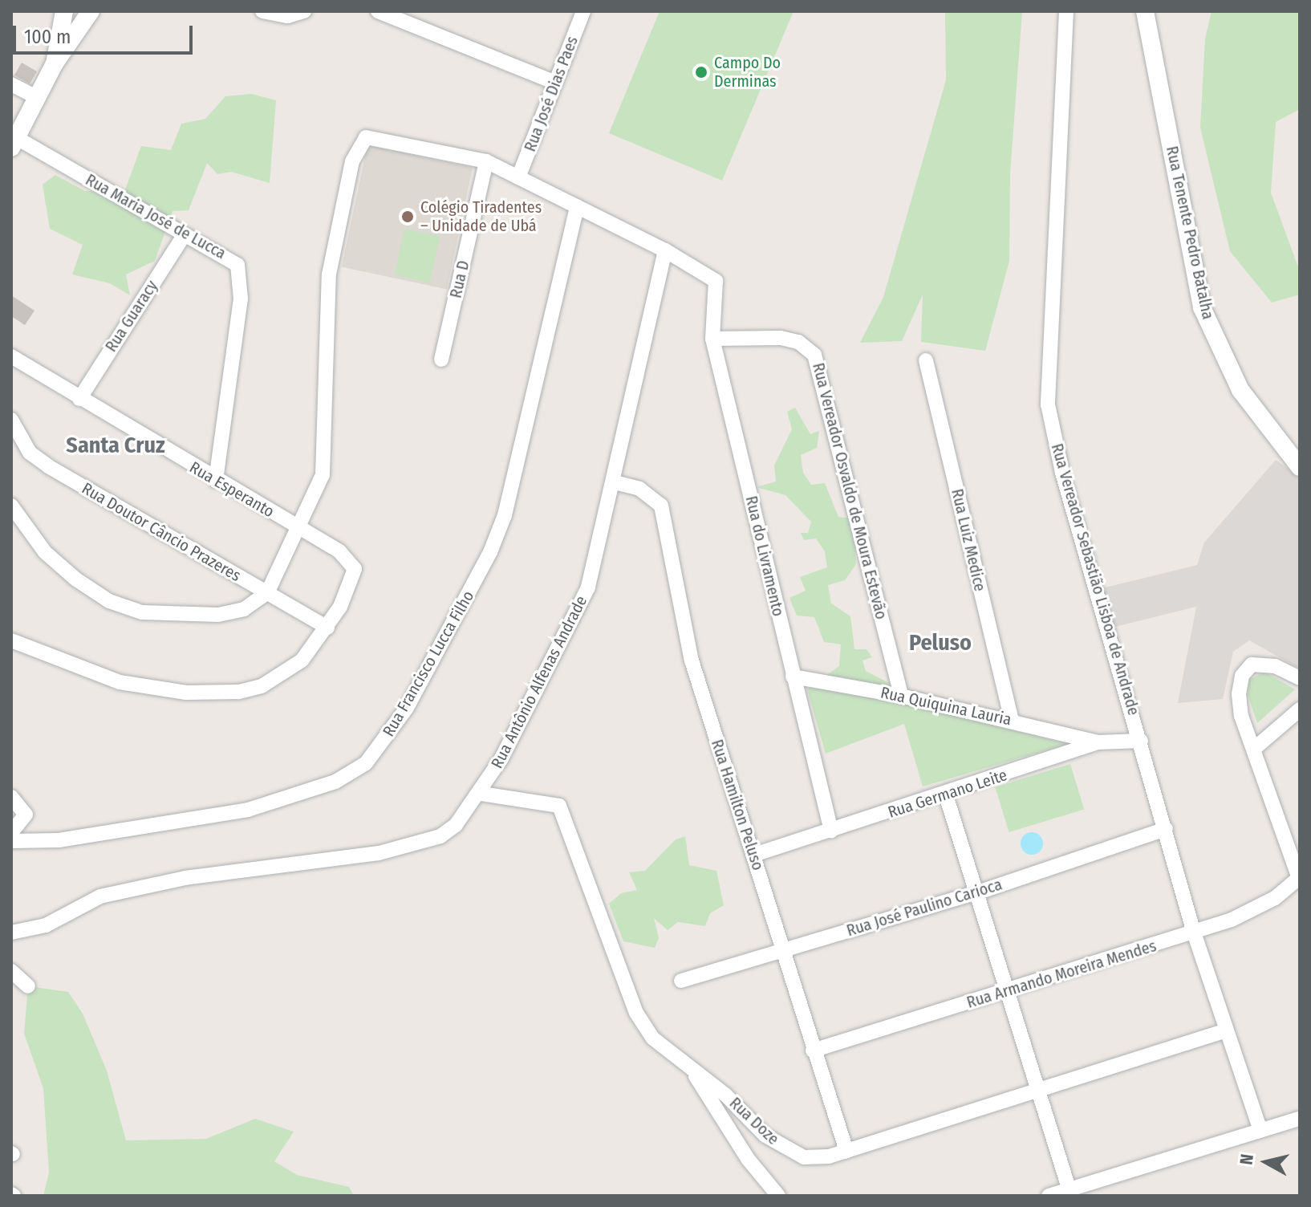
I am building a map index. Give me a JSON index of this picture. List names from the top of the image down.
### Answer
{
  "streets": {
    "street": [
      "Rua José Dias Paes",
      "Rua Maria José de Lucca",
      "Rua Tenente Pedro Batalha",
      "Rua D",
      "Rua Guaracy",
      "Rua Esperanto",
      "Rua Vereador Osvaldo de Moura Estevão",
      "Rua Doutor Câncio Prazeres",
      "Rua Luiz Medice",
      "Rua do Livramento",
      "Rua Vereador Sebastião Lisboa de Andrade",
      "Rua Francisco Lucca Filho",
      "Rua Antônio Alfenas Andrade",
      "Rua Quiquina Lauria",
      "Rua Germano Leite",
      "Rua Hamilton Peluso",
      "Rua José Paulino Carioca",
      "Rua Armando Moreira Mendes",
      "Rua Doze"
    ]
  },
  "crossings": [
    ["Rua Maria José de Lucca", "Rua Guaracy"],
    ["Rua Maria José de Lucca", "Rua Esperanto"],
    ["Rua Guaracy", "Rua Esperanto"],
    ["Rua Esperanto", "Rua Doutor Câncio Prazeres"],
    ["Rua Vereador Osvaldo de Moura Estevão", "Rua do Livramento"],
    ["Rua Vereador Osvaldo de Moura Estevão", "Rua Quiquina Lauria"],
    ["Rua Luiz Medice", "Rua Quiquina Lauria"],
    ["Rua do Livramento", "Rua Antônio Alfenas Andrade"],
    ["Rua do Livramento", "Rua Quiquina Lauria"],
    ["Rua do Livramento", "Rua Germano Leite"],
    ["Rua Vereador Sebastião Lisboa de Andrade", "Rua Germano Leite"],
    ["Rua Vereador Sebastião Lisboa de Andrade", "Rua José Paulino Carioca"],
    ["Rua Vereador Sebastião Lisboa de Andrade", "Rua Armando Moreira Mendes"],
    ["Rua Vereador Sebastião Lisboa de Andrade", "Rua Doze"],
    ["Rua Antônio Alfenas Andrade", "Rua Hamilton Peluso"],
    ["Rua Antônio Alfenas Andrade", "Rua Doze"],
    ["Rua Quiquina Lauria", "Rua Germano Leite"],
    ["Rua Germano Leite", "Rua Hamilton Peluso"],
    ["Rua Hamilton Peluso", "Rua José Paulino Carioca"],
    ["Rua Hamilton Peluso", "Rua Armando Moreira Mendes"],
    ["Rua Hamilton Peluso", "Rua Doze"]
  ],
  "districts": ["Santa Cruz", "Peluso"],
  "places": ["Campo Do Derminas", "Colégio Tiradentes – Unidade de Ubá"],
  "scale_bar": "100 m",
  "north": "left"
}
